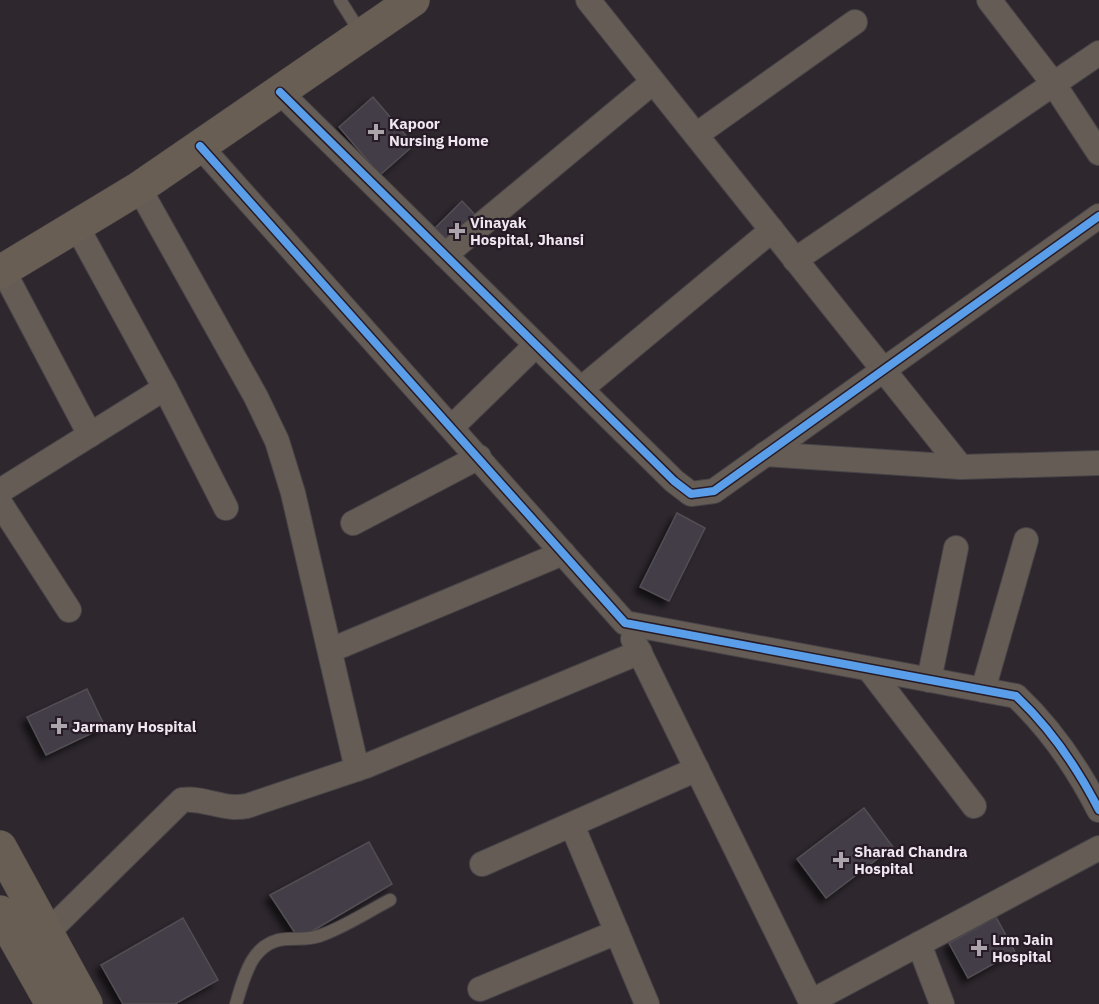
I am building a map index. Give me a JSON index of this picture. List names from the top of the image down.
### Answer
{
  "places": {
    "health": [
      "Kapoor Nursing Home",
      "Vinayak Hospital, Jhansi",
      "Jarmany Hospital",
      "Sharad Chandra Hospital",
      "Lrm Jain Hospital"
    ]
  }
}
